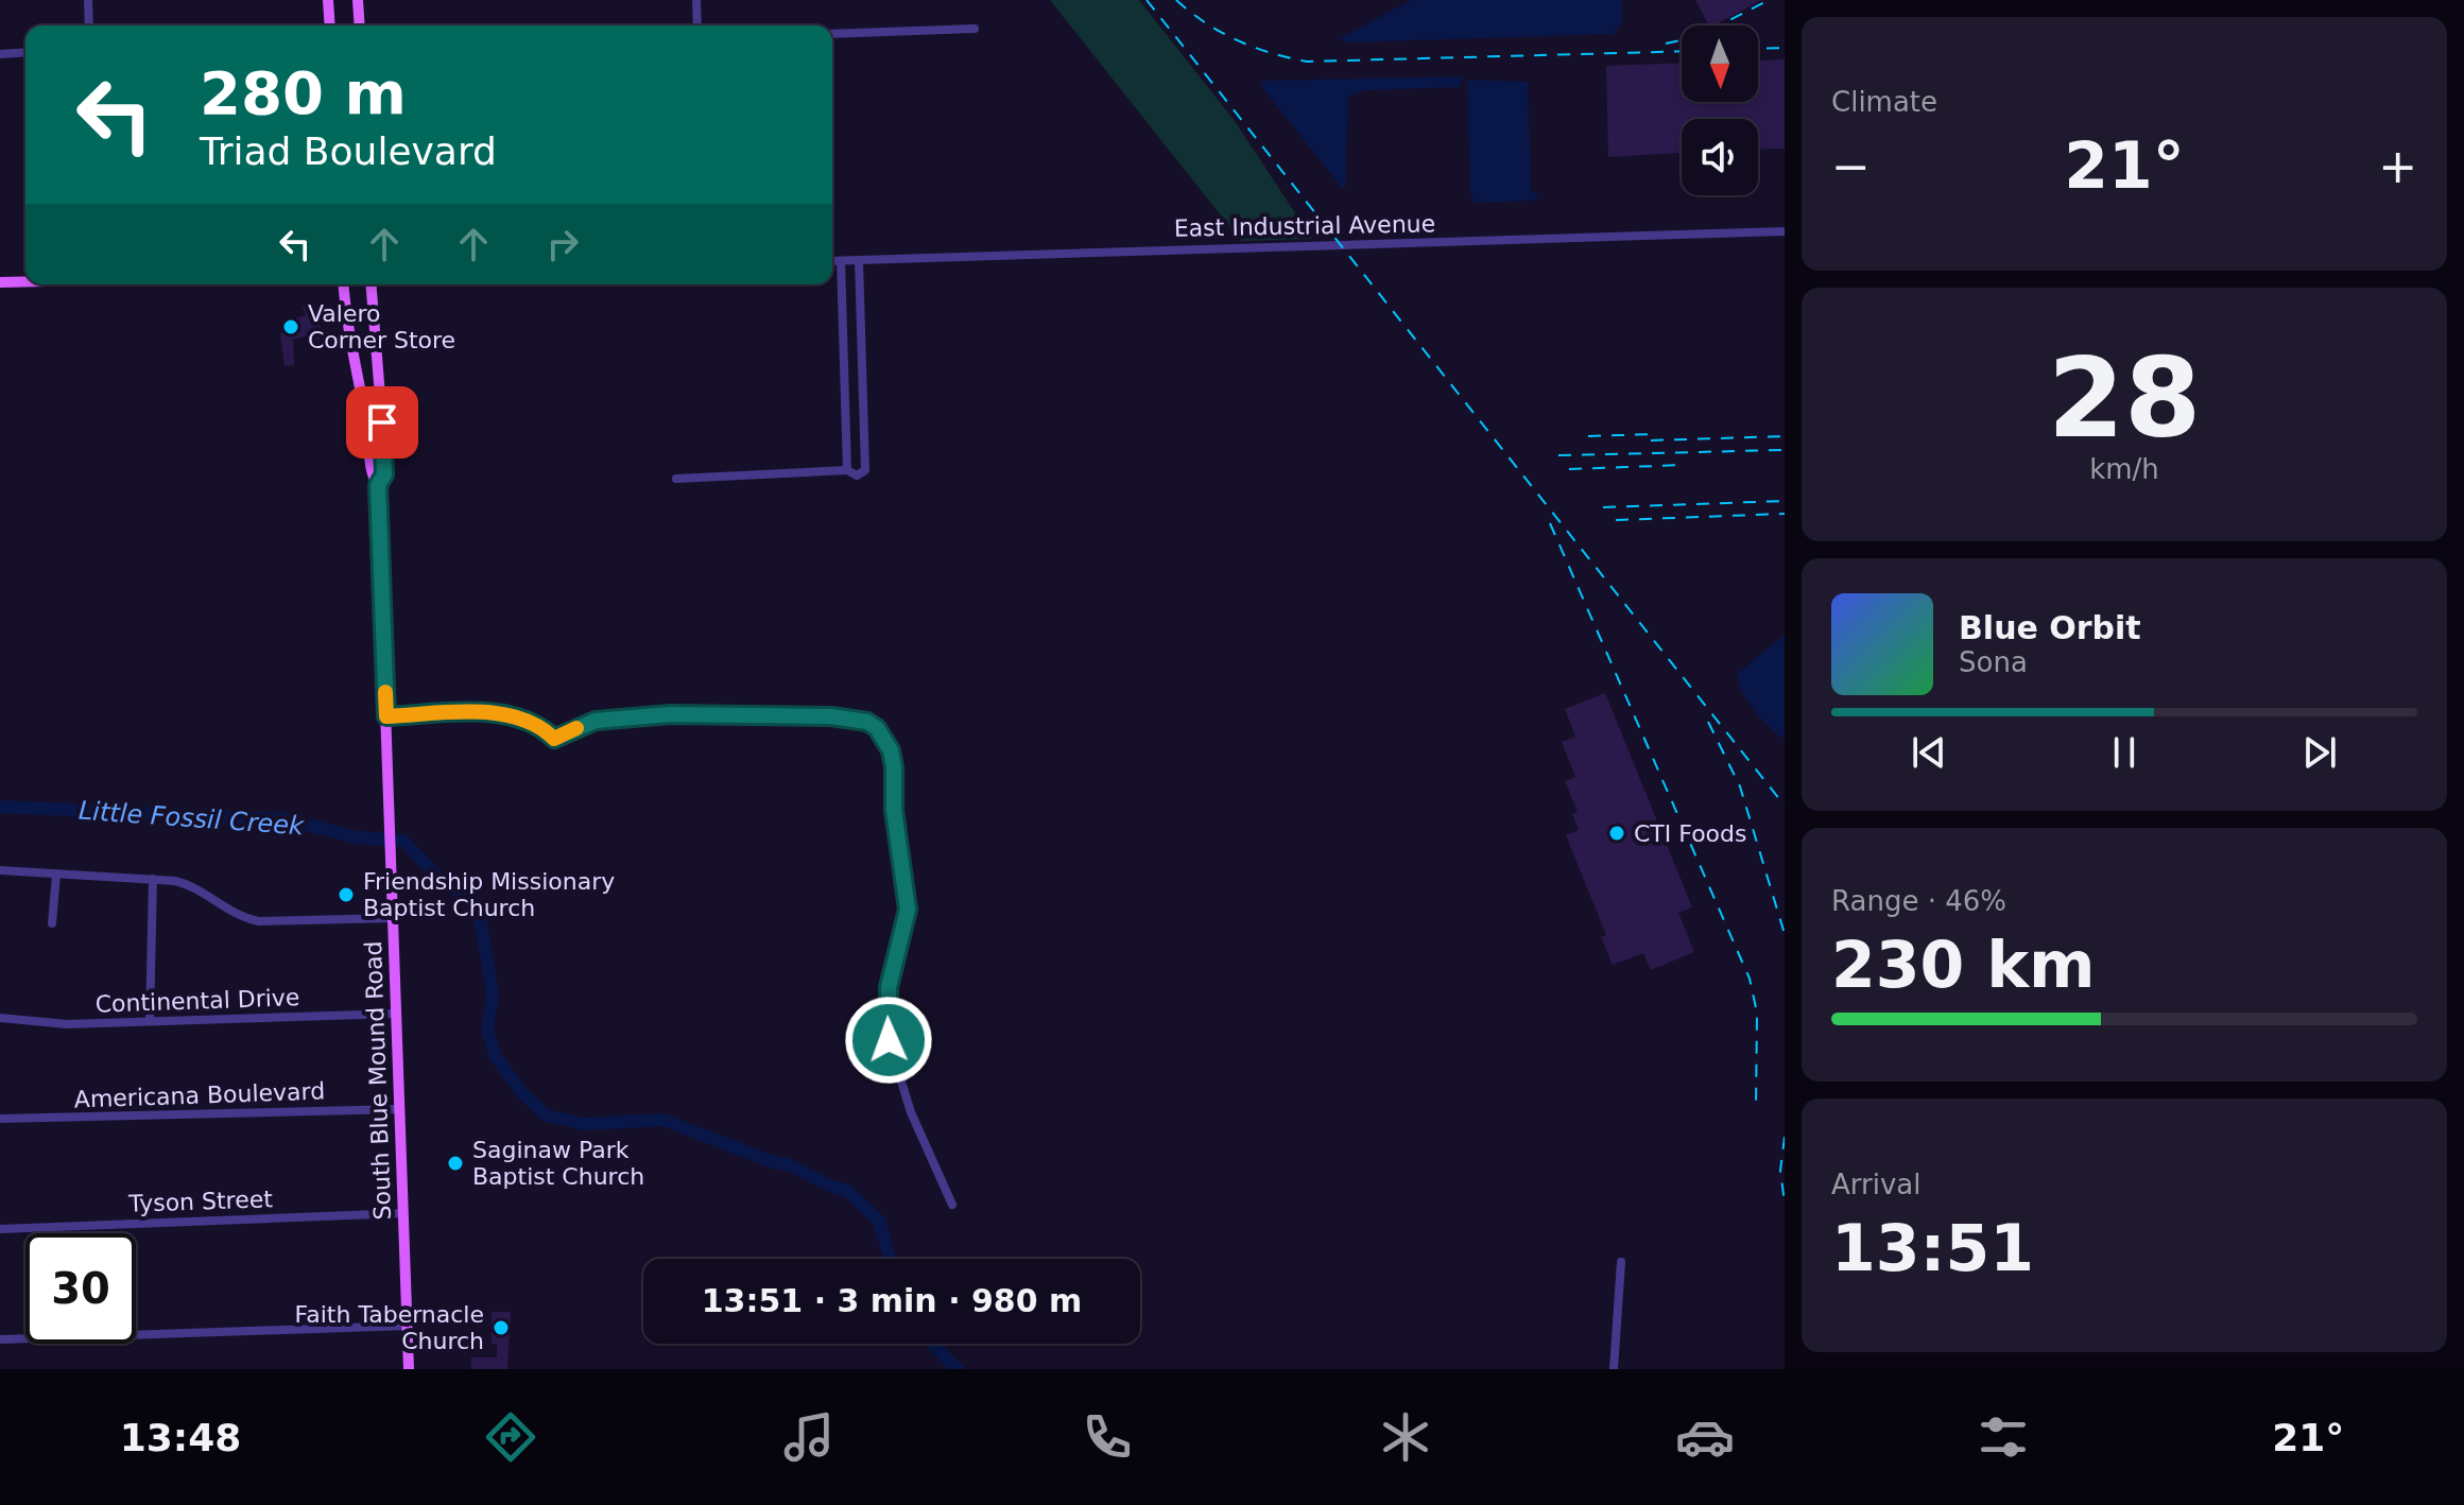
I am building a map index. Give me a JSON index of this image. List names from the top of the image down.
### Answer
{
  "streets": {
    "main road": ["South Blue Mound Road"],
    "street": [
      "East Industrial Avenue",
      "Continental Drive",
      "Americana Boulevard",
      "Tyson Street"
    ]
  },
  "crossings": [
    ["Continental Drive", "South Blue Mound Road"],
    ["South Blue Mound Road", "Americana Boulevard"],
    ["South Blue Mound Road", "Tyson Street"]
  ],
  "water": ["Little Fossil Creek"],
  "places": [
    "Valero Corner Store",
    "CTI Foods",
    "Friendship Missionary Baptist Church",
    "Saginaw Park Baptist Church",
    "Faith Tabernacle Church"
  ],
  "north": "bottom",
  "page": {
    "tile": [
      "Climate",
      ["28", "km/h"],
      ["Range · 46%", "230 km"],
      ["Arrival", "13:51"]
    ],
    "turn": ["280 m", "Triad Boulevard"],
    "heat": ["−", "21°", "+"],
    "song": ["Blue Orbit", "Sona"],
    "limit": "30",
    "trip": "13:51 · 3 min · 980 m",
    "tabs": ["13:48", "21°"]
  }
}
